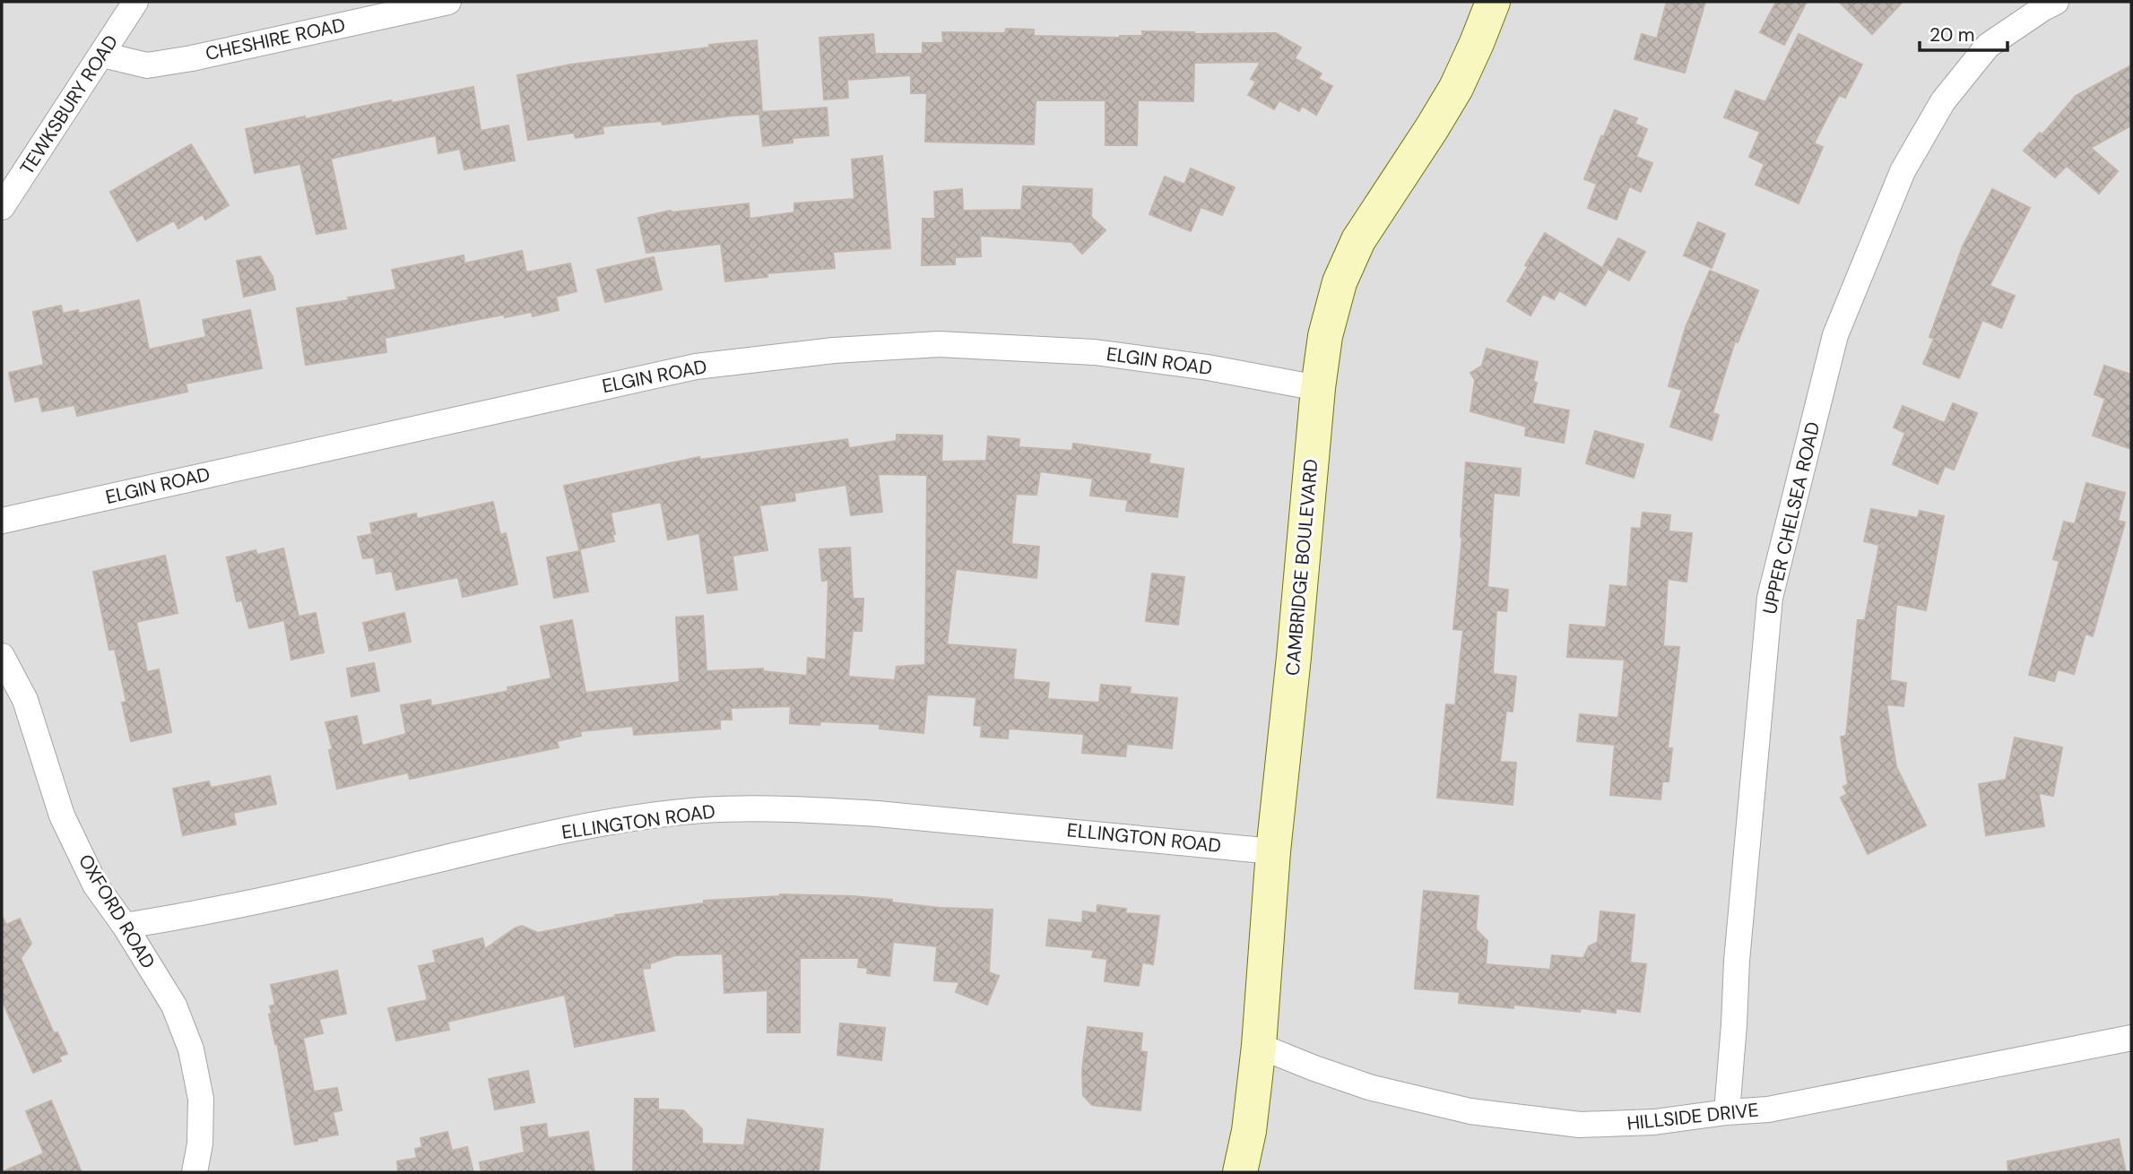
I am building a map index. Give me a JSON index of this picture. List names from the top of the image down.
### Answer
{
  "streets": {
    "street": [
      "CHESHIRE ROAD",
      "TEWKSBURY ROAD",
      "ELGIN ROAD",
      "UPPER CHELSEA ROAD",
      "CAMBRIDGE BOULEVARD",
      "ELLINGTON ROAD",
      "OXFORD ROAD",
      "HILLSIDE DRIVE"
    ]
  },
  "crossings": [
    ["CHESHIRE ROAD", "TEWKSBURY ROAD"],
    ["ELGIN ROAD", "CAMBRIDGE BOULEVARD"],
    ["UPPER CHELSEA ROAD", "HILLSIDE DRIVE"],
    ["CAMBRIDGE BOULEVARD", "ELLINGTON ROAD"],
    ["CAMBRIDGE BOULEVARD", "HILLSIDE DRIVE"],
    ["ELLINGTON ROAD", "OXFORD ROAD"]
  ],
  "scale_bar": "20 m"
}
